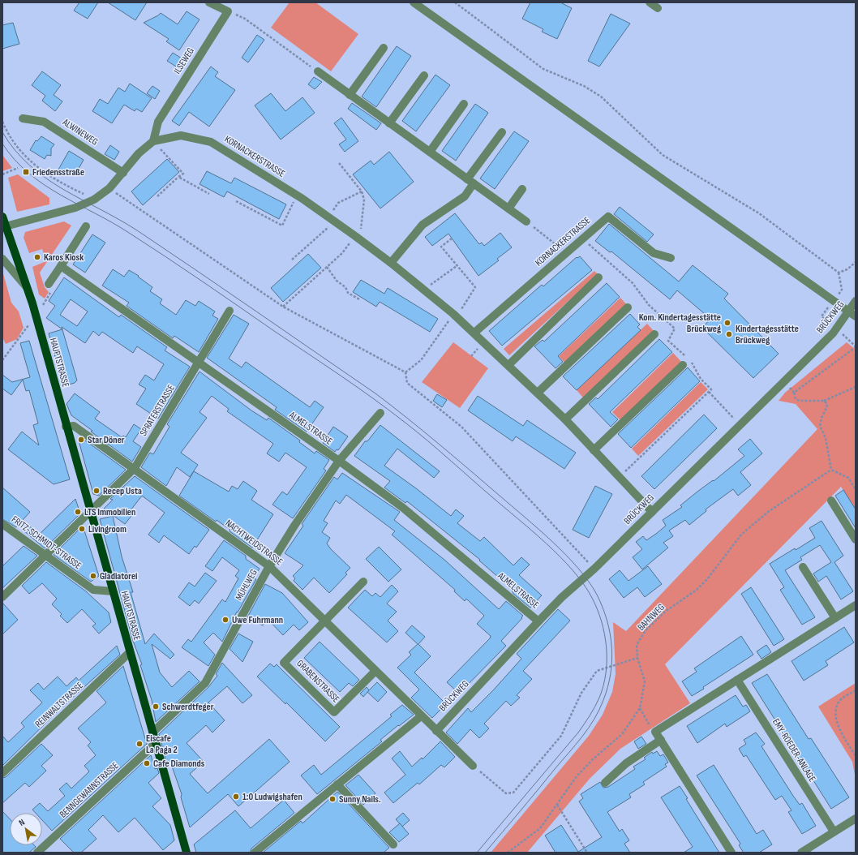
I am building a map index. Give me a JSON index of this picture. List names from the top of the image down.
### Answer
{
  "streets": {
    "main road": ["HAUPTSTRASSE"],
    "street": [
      "ILSEWEG",
      "ALWINEWEG",
      "KORNACKERSTRASSE",
      "BRÜCKWEG",
      "SPRATERSTRASSE",
      "ALMELSTRASSE",
      "FRITZ-SCHMIDT-STRASSE",
      "NACHTWEIDSTRASSE",
      "MÜHLWEG",
      "GRABENSTRASSE",
      "REINWALTSTRASSE",
      "EMY-ROEDER-ANLAGE",
      "BENNGEWANNSTRASSE"
    ],
    "path": ["BAHNWEG"]
  },
  "crossings": [
    ["ILSEWEG", "KORNACKERSTRASSE"],
    ["ALWINEWEG", "KORNACKERSTRASSE"],
    ["KORNACKERSTRASSE", "BRÜCKWEG"],
    ["KORNACKERSTRASSE", "HAUPTSTRASSE"],
    ["BRÜCKWEG", "ALMELSTRASSE"],
    ["BRÜCKWEG", "NACHTWEIDSTRASSE"],
    ["HAUPTSTRASSE", "SPRATERSTRASSE"],
    ["HAUPTSTRASSE", "FRITZ-SCHMIDT-STRASSE"],
    ["HAUPTSTRASSE", "NACHTWEIDSTRASSE"],
    ["HAUPTSTRASSE", "MÜHLWEG"],
    ["HAUPTSTRASSE", "REINWALTSTRASSE"],
    ["HAUPTSTRASSE", "BENNGEWANNSTRASSE"],
    ["SPRATERSTRASSE", "ALMELSTRASSE"],
    ["SPRATERSTRASSE", "FRITZ-SCHMIDT-STRASSE"],
    ["SPRATERSTRASSE", "NACHTWEIDSTRASSE"],
    ["ALMELSTRASSE", "MÜHLWEG"],
    ["NACHTWEIDSTRASSE", "MÜHLWEG"],
    ["NACHTWEIDSTRASSE", "GRABENSTRASSE"]
  ],
  "places": {
    "transit": ["Friedensstraße"],
    "other": [
      "Karos Kiosk",
      "Kom. Kindertagesstätte Brückweg",
      "Kindertagesstätte Brückweg",
      "Star Döner",
      "Recep Usta",
      "LTS Immobilien",
      "Livingroom",
      "Gladiatorei",
      "Uwe Fuhrmann",
      "Schwerdtfeger",
      "Eiscafe La Paga 2",
      "Cafe Diamonds",
      "1:0 Ludwigshafen",
      "Sunny Nails."
    ]
  },
  "north": "top left"
}
